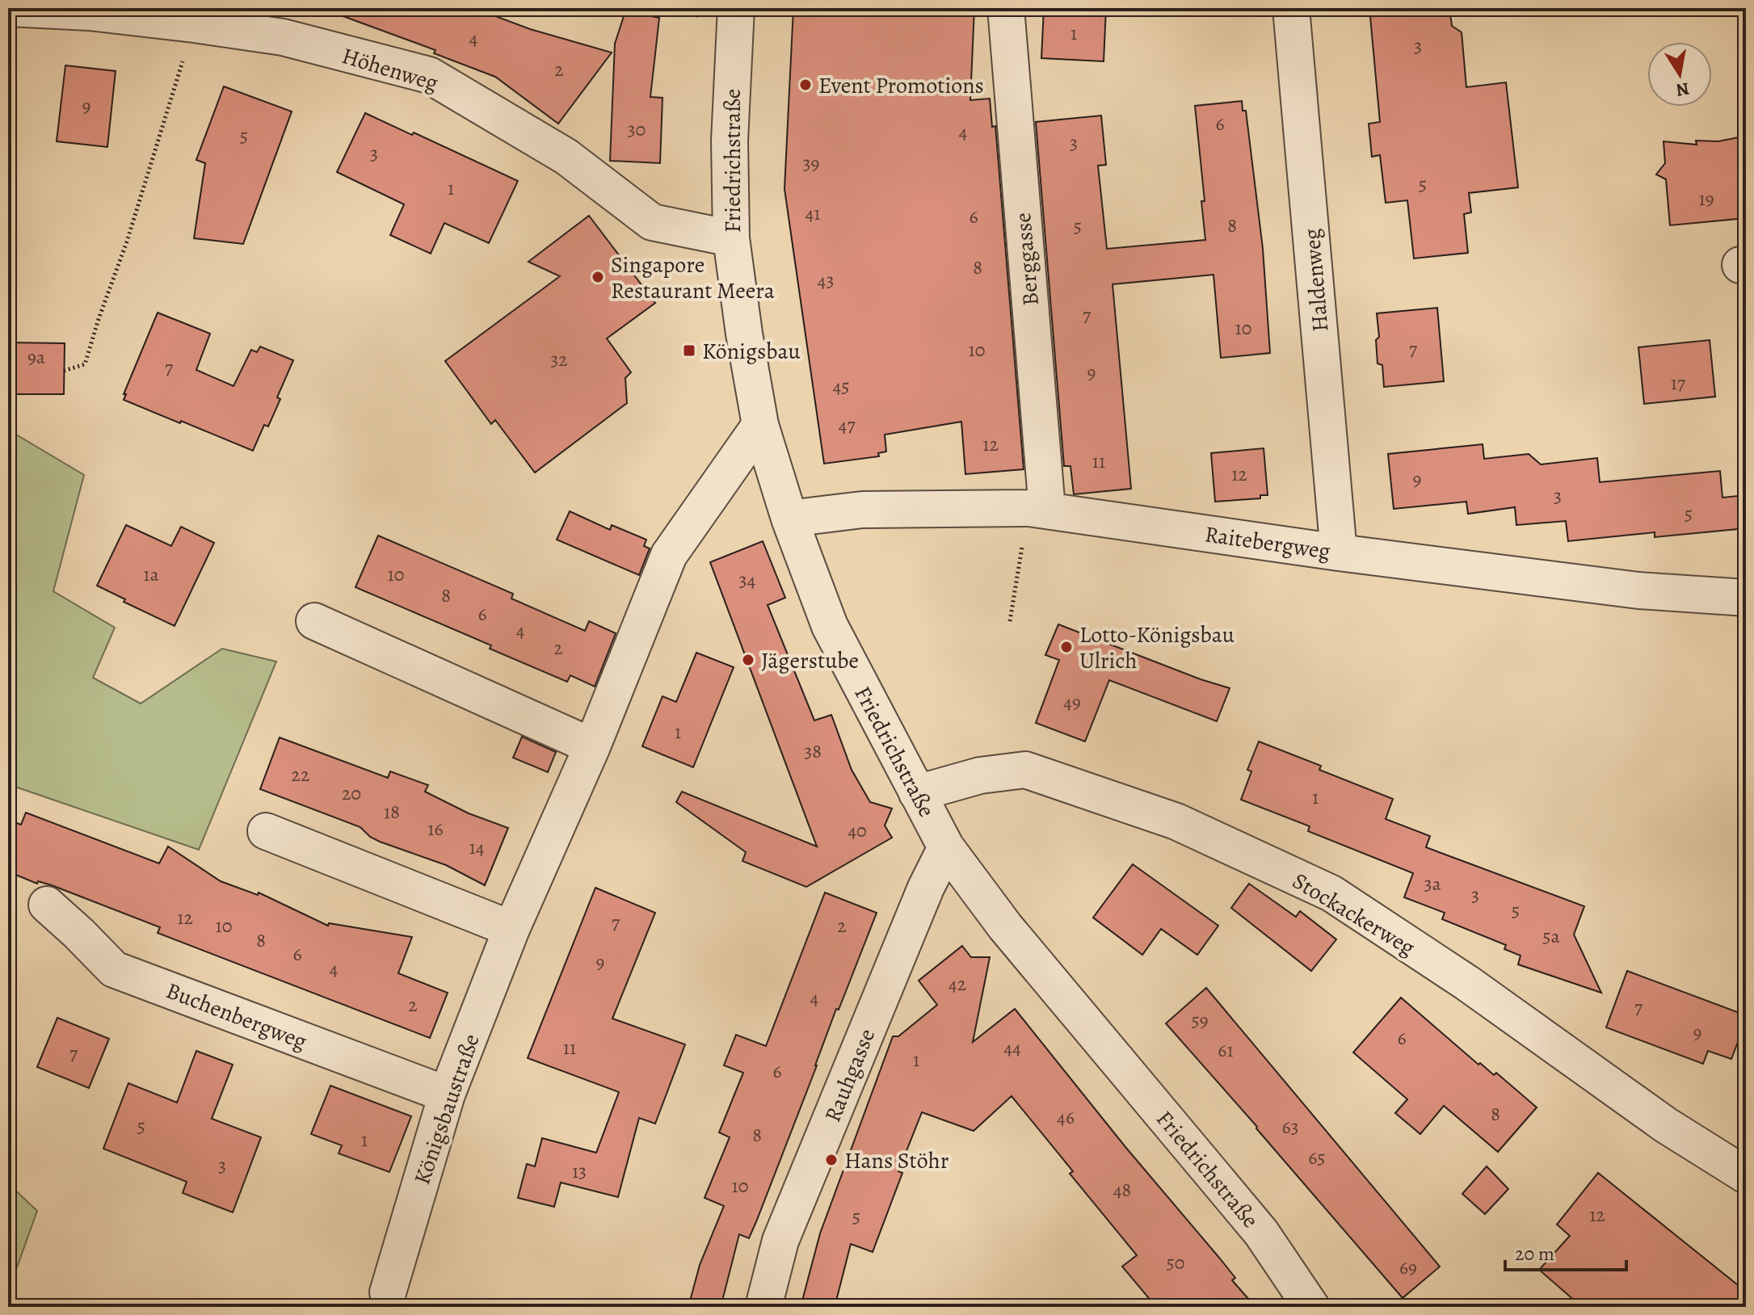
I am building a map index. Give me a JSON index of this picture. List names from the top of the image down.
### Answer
{
  "streets": {
    "street": [
      "Höhenweg",
      "Friedrichstraße",
      "Berggasse",
      "Haldenweg",
      "Raitebergweg",
      "Stockackerweg",
      "Buchenbergweg",
      "Rauhgasse",
      "Königsbaustraße"
    ]
  },
  "crossings": [
    ["Höhenweg", "Friedrichstraße"],
    ["Friedrichstraße", "Raitebergweg"],
    ["Friedrichstraße", "Stockackerweg"],
    ["Friedrichstraße", "Rauhgasse"],
    ["Friedrichstraße", "Königsbaustraße"],
    ["Berggasse", "Raitebergweg"],
    ["Haldenweg", "Raitebergweg"],
    ["Buchenbergweg", "Königsbaustraße"]
  ],
  "places": {
    "other": [
      "Event Promotions",
      "Singapore Restaurant Meera",
      "Lotto-Königsbau Ulrich",
      "Jägerstube",
      "Hans Stöhr"
    ],
    "transit": ["Königsbau"]
  },
  "house_numbers": [
    "1",
    "4",
    "3",
    "2",
    "9",
    "6",
    "30",
    "4",
    "5",
    "3",
    "3",
    "39",
    "5",
    "1",
    "19",
    "41",
    "6",
    "8",
    "5",
    "8",
    "43",
    "7",
    "10",
    "7",
    "10",
    "9a",
    "32",
    "7",
    "9",
    "17",
    "45",
    "47",
    "12",
    "11",
    "12",
    "9",
    "3",
    "5",
    "1a",
    "10",
    "34",
    "8",
    "6",
    "4",
    "2",
    "49",
    "1",
    "38",
    "22",
    "20",
    "1",
    "18",
    "16",
    "40",
    "14",
    "3a",
    "3",
    "5",
    "12",
    "7",
    "10",
    "2",
    "5a",
    "8",
    "6",
    "9",
    "4",
    "42",
    "4",
    "2",
    "7",
    "59",
    "9",
    "6",
    "11",
    "44",
    "61",
    "7",
    "1",
    "6",
    "8",
    "46",
    "5",
    "63",
    "8",
    "1",
    "65",
    "3",
    "13",
    "10",
    "48",
    "12",
    "5",
    "50",
    "69"
  ],
  "scale_bar": "20 m",
  "north": "bottom"
}
